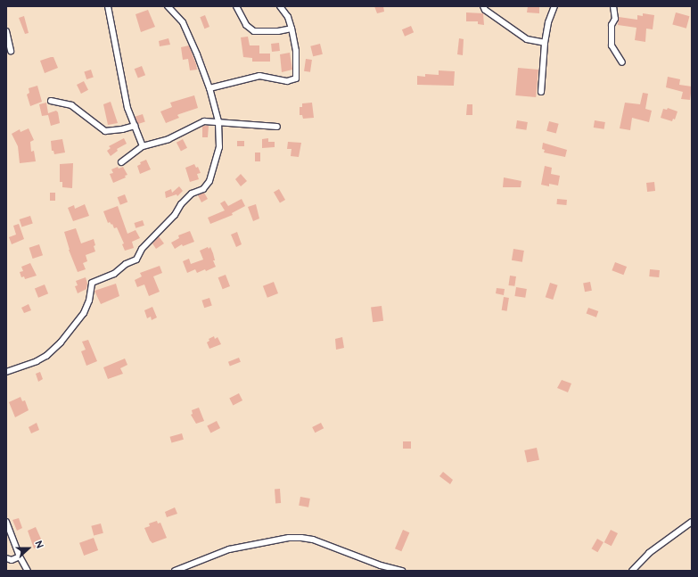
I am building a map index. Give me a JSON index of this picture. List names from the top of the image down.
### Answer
{
  "north": "right"
}
